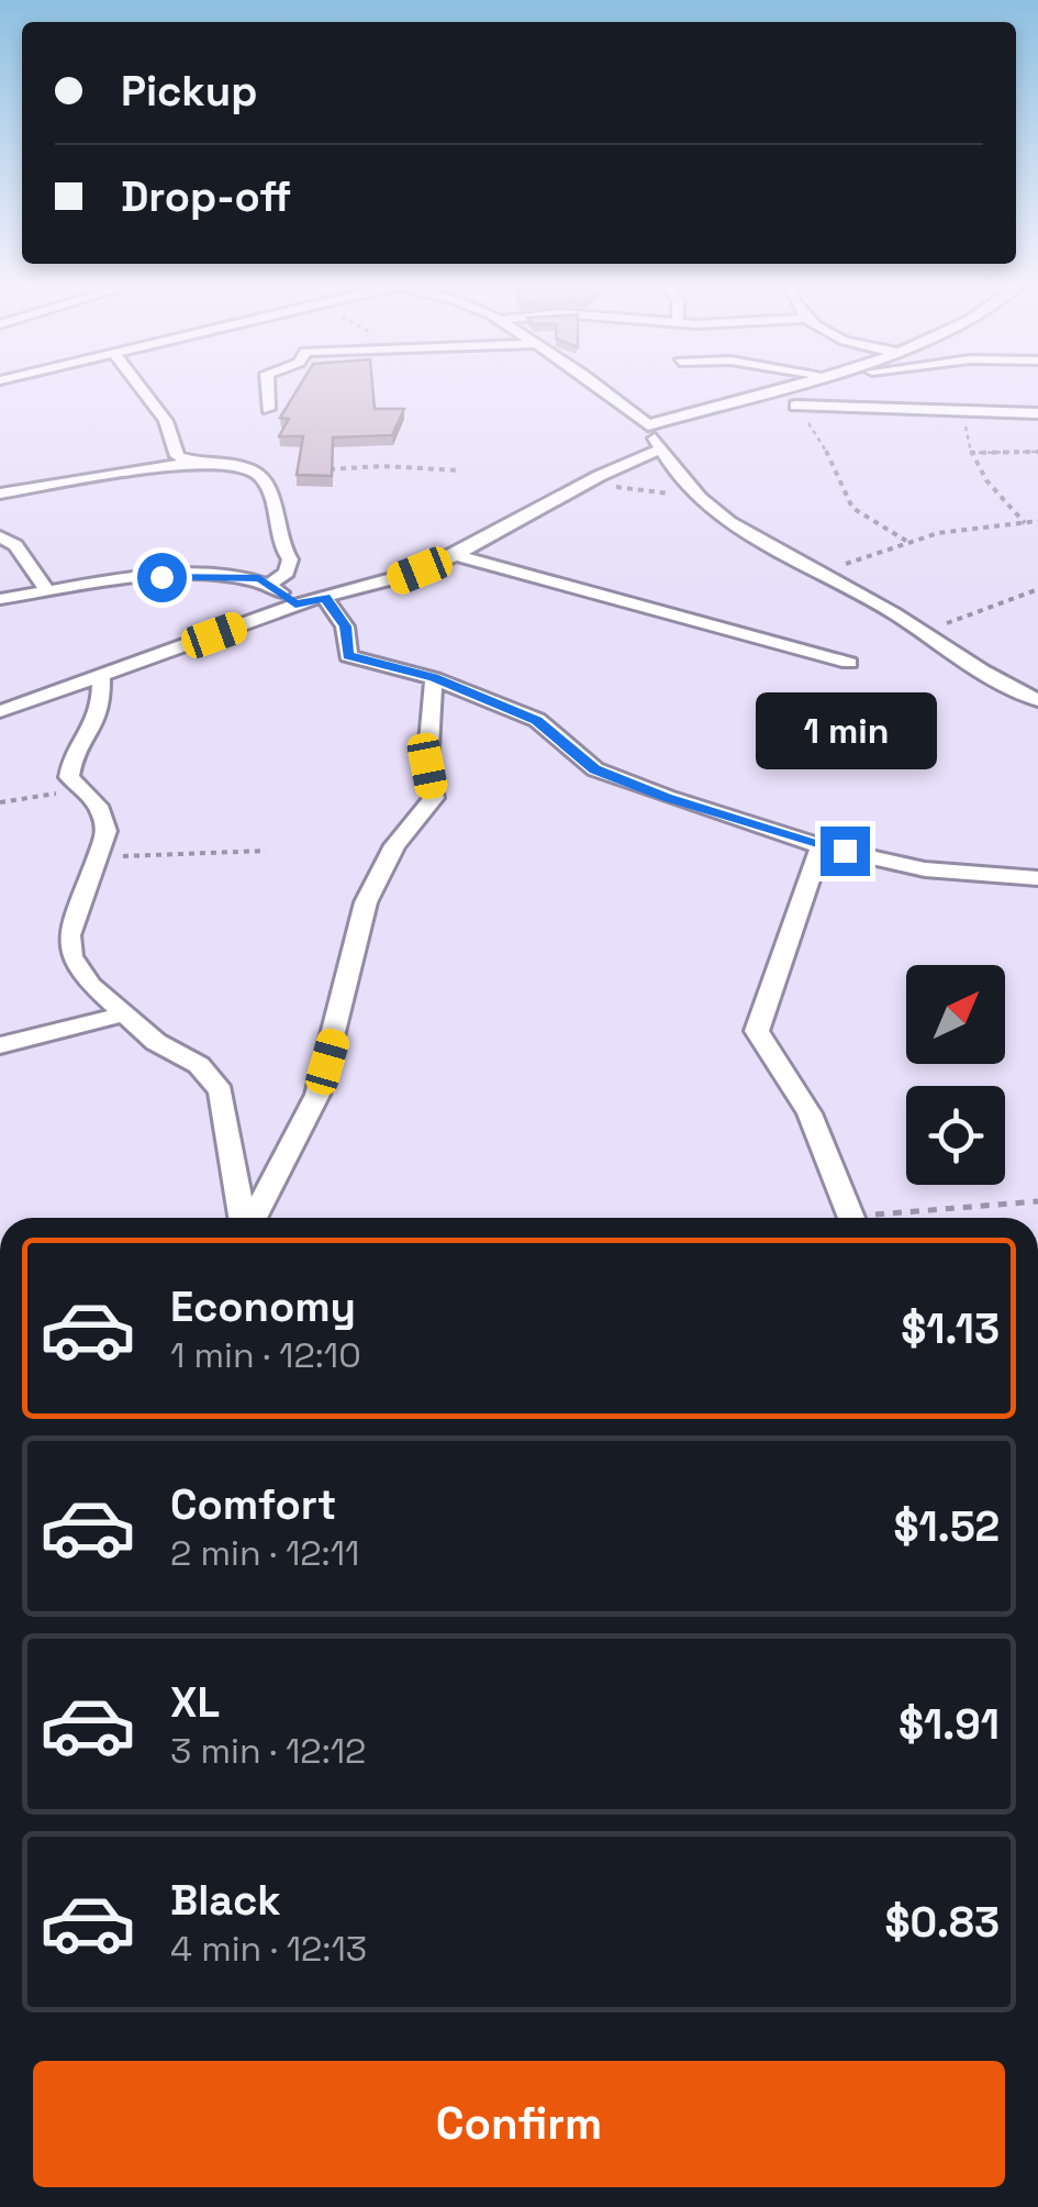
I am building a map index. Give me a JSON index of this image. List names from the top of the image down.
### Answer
{
  "north": "top right",
  "page": {
    "banner": ["Pickup", "Drop-off"],
    "bubble": "1 min",
    "list": [
      {
        "name": "Economy",
        "note": "1 min · 12:10",
        "value": "$1.13"
      },
      {
        "name": "Comfort",
        "note": "2 min · 12:11",
        "value": "$1.52"
      },
      {
        "name": "XL",
        "note": "3 min · 12:12",
        "value": "$1.91"
      },
      {
        "name": "Black",
        "note": "4 min · 12:13",
        "value": "$0.83"
      }
    ],
    "buttons": "Confirm"
  }
}
